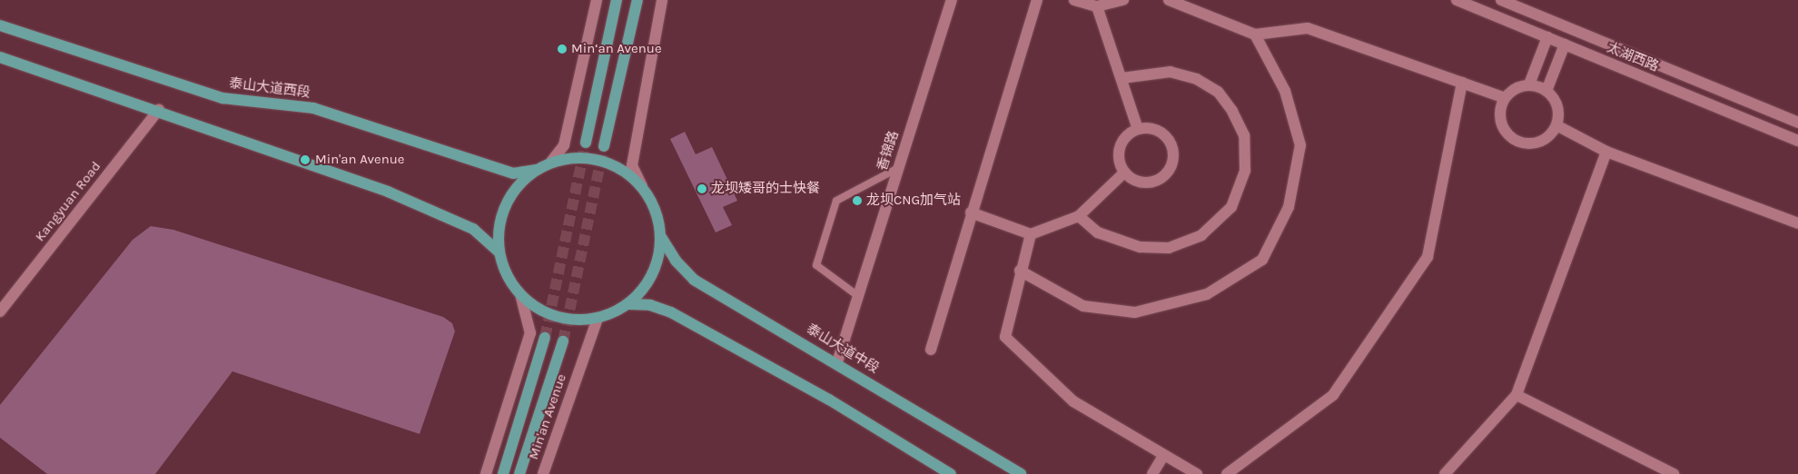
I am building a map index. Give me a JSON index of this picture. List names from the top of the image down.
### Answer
{
  "streets": {
    "main road": ["泰山大道西段", "泰山大道中段", "Min'an Avenue"],
    "street": ["太湖西路", "香锦路", "Kangyuan Road"]
  },
  "crossings": [
    ["泰山大道西段", "泰山大道中段"],
    ["泰山大道西段", "Min'an Avenue"],
    ["香锦路", "泰山大道中段"],
    ["泰山大道中段", "Min'an Avenue"]
  ],
  "places": [
    "Min‘an Avenue",
    "Min'an Avenue",
    "龙坝矮哥的士快餐",
    "龙坝CNG加气站"
  ]
}
